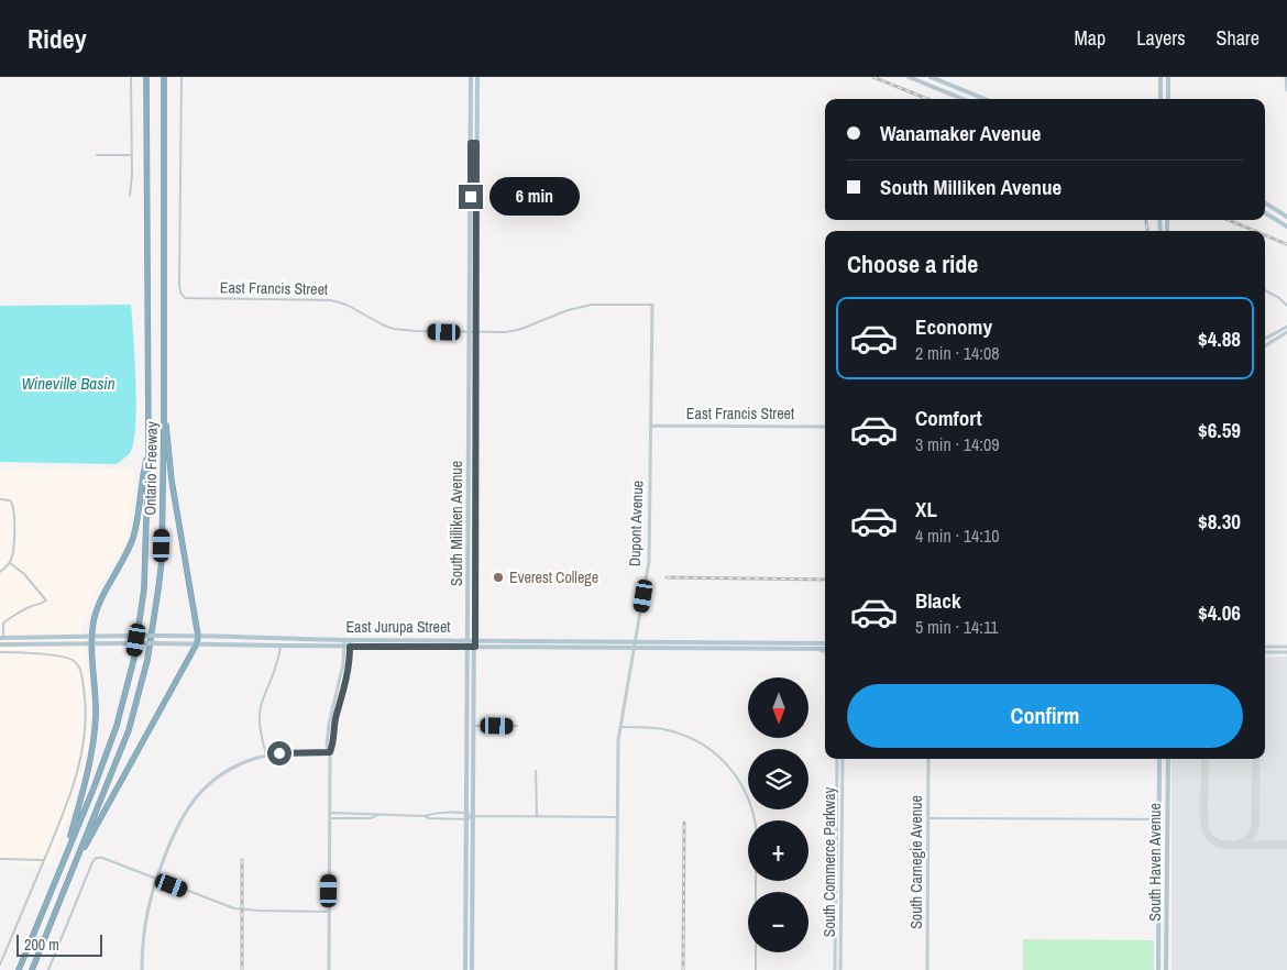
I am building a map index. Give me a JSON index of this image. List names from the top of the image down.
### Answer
{
  "streets": {
    "highway": ["Ontario Freeway"],
    "main road": ["South Milliken Avenue", "East Jurupa Street", "South Haven Avenue"],
    "street": [
      "East Francis Street",
      "Dupont Avenue",
      "South Commerce Parkway",
      "South Carnegie Avenue"
    ]
  },
  "crossings": [
    ["East Francis Street", "South Milliken Avenue"],
    ["East Francis Street", "Dupont Avenue"],
    ["South Milliken Avenue", "East Jurupa Street"],
    ["Dupont Avenue", "East Jurupa Street"]
  ],
  "water": ["Wineville Basin"],
  "places": ["Everest College"],
  "scale_bar": "200 m",
  "north": "bottom",
  "page": {
    "header": "Ridey",
    "nav": ["Map", "Layers", "Share"],
    "banner": ["Wanamaker Avenue", "South Milliken Avenue"],
    "bubble": "6 min",
    "heading": "Choose a ride",
    "list": [
      {
        "name": "Economy",
        "note": "2 min · 14:08",
        "value": "$4.88"
      },
      {
        "name": "Comfort",
        "note": "3 min · 14:09",
        "value": "$6.59"
      },
      {
        "name": "XL",
        "note": "4 min · 14:10",
        "value": "$8.30"
      },
      {
        "name": "Black",
        "note": "5 min · 14:11",
        "value": "$4.06"
      }
    ],
    "buttons": "Confirm",
    "map_buttons": ["+", "−"],
    "scale": "200 m"
  }
}
